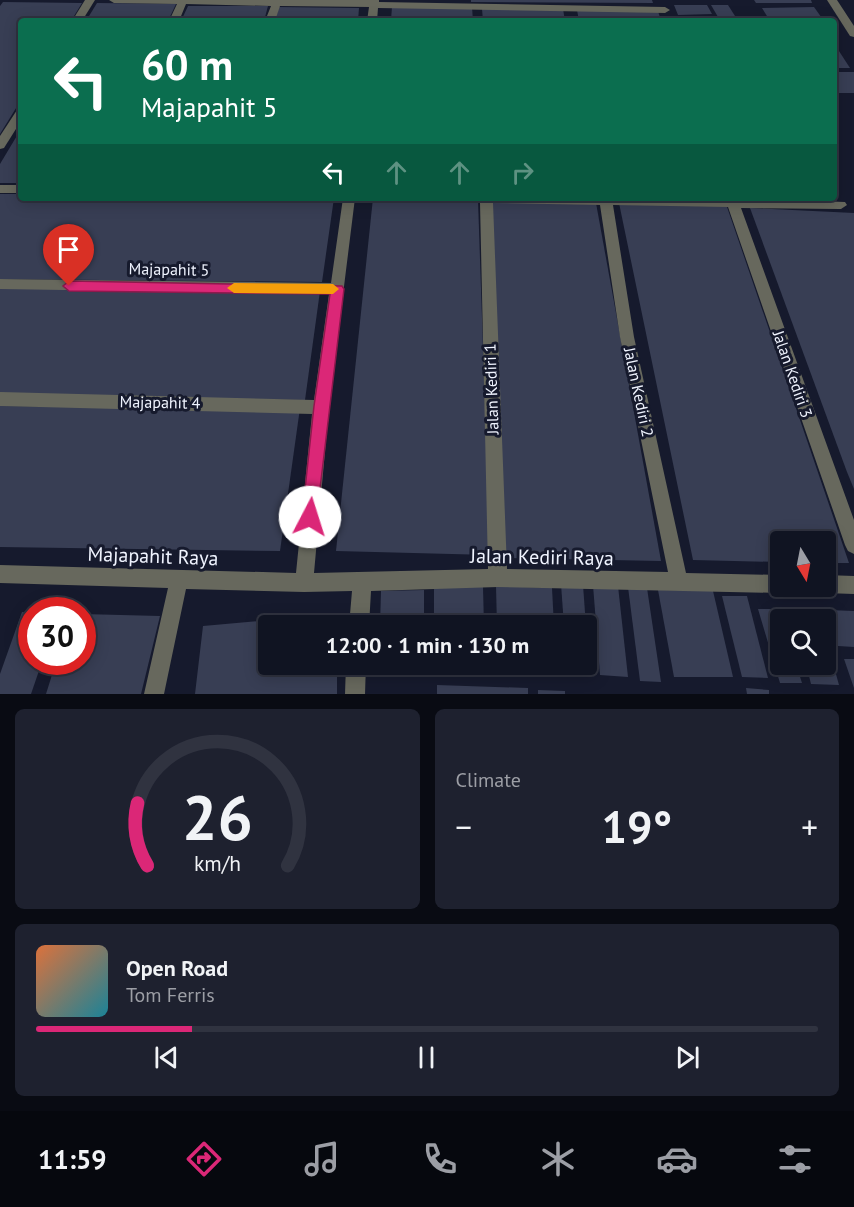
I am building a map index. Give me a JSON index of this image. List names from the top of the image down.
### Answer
{
  "streets": {
    "street": [
      "Majapahit 5",
      "Jalan Kediri 3",
      "Jalan Kediri 1",
      "Jalan Kediri 2",
      "Majapahit 4",
      "Majapahit Raya",
      "Jalan Kediri Raya"
    ]
  },
  "crossings": [
    ["Jalan Kediri 1", "Jalan Kediri Raya"],
    ["Jalan Kediri 2", "Jalan Kediri Raya"],
    ["Majapahit Raya", "Jalan Kediri Raya"]
  ],
  "north": "bottom",
  "page": {
    "turn": ["60 m", "Majapahit 5"],
    "limit": "30",
    "trip": "12:00 · 1 min · 130 m",
    "tile": "Climate",
    "heat": ["−", "19°", "+"],
    "song": ["Open Road", "Tom Ferris"],
    "tabs": "11:59",
    "gauge": ["26", "km/h"]
  }
}
